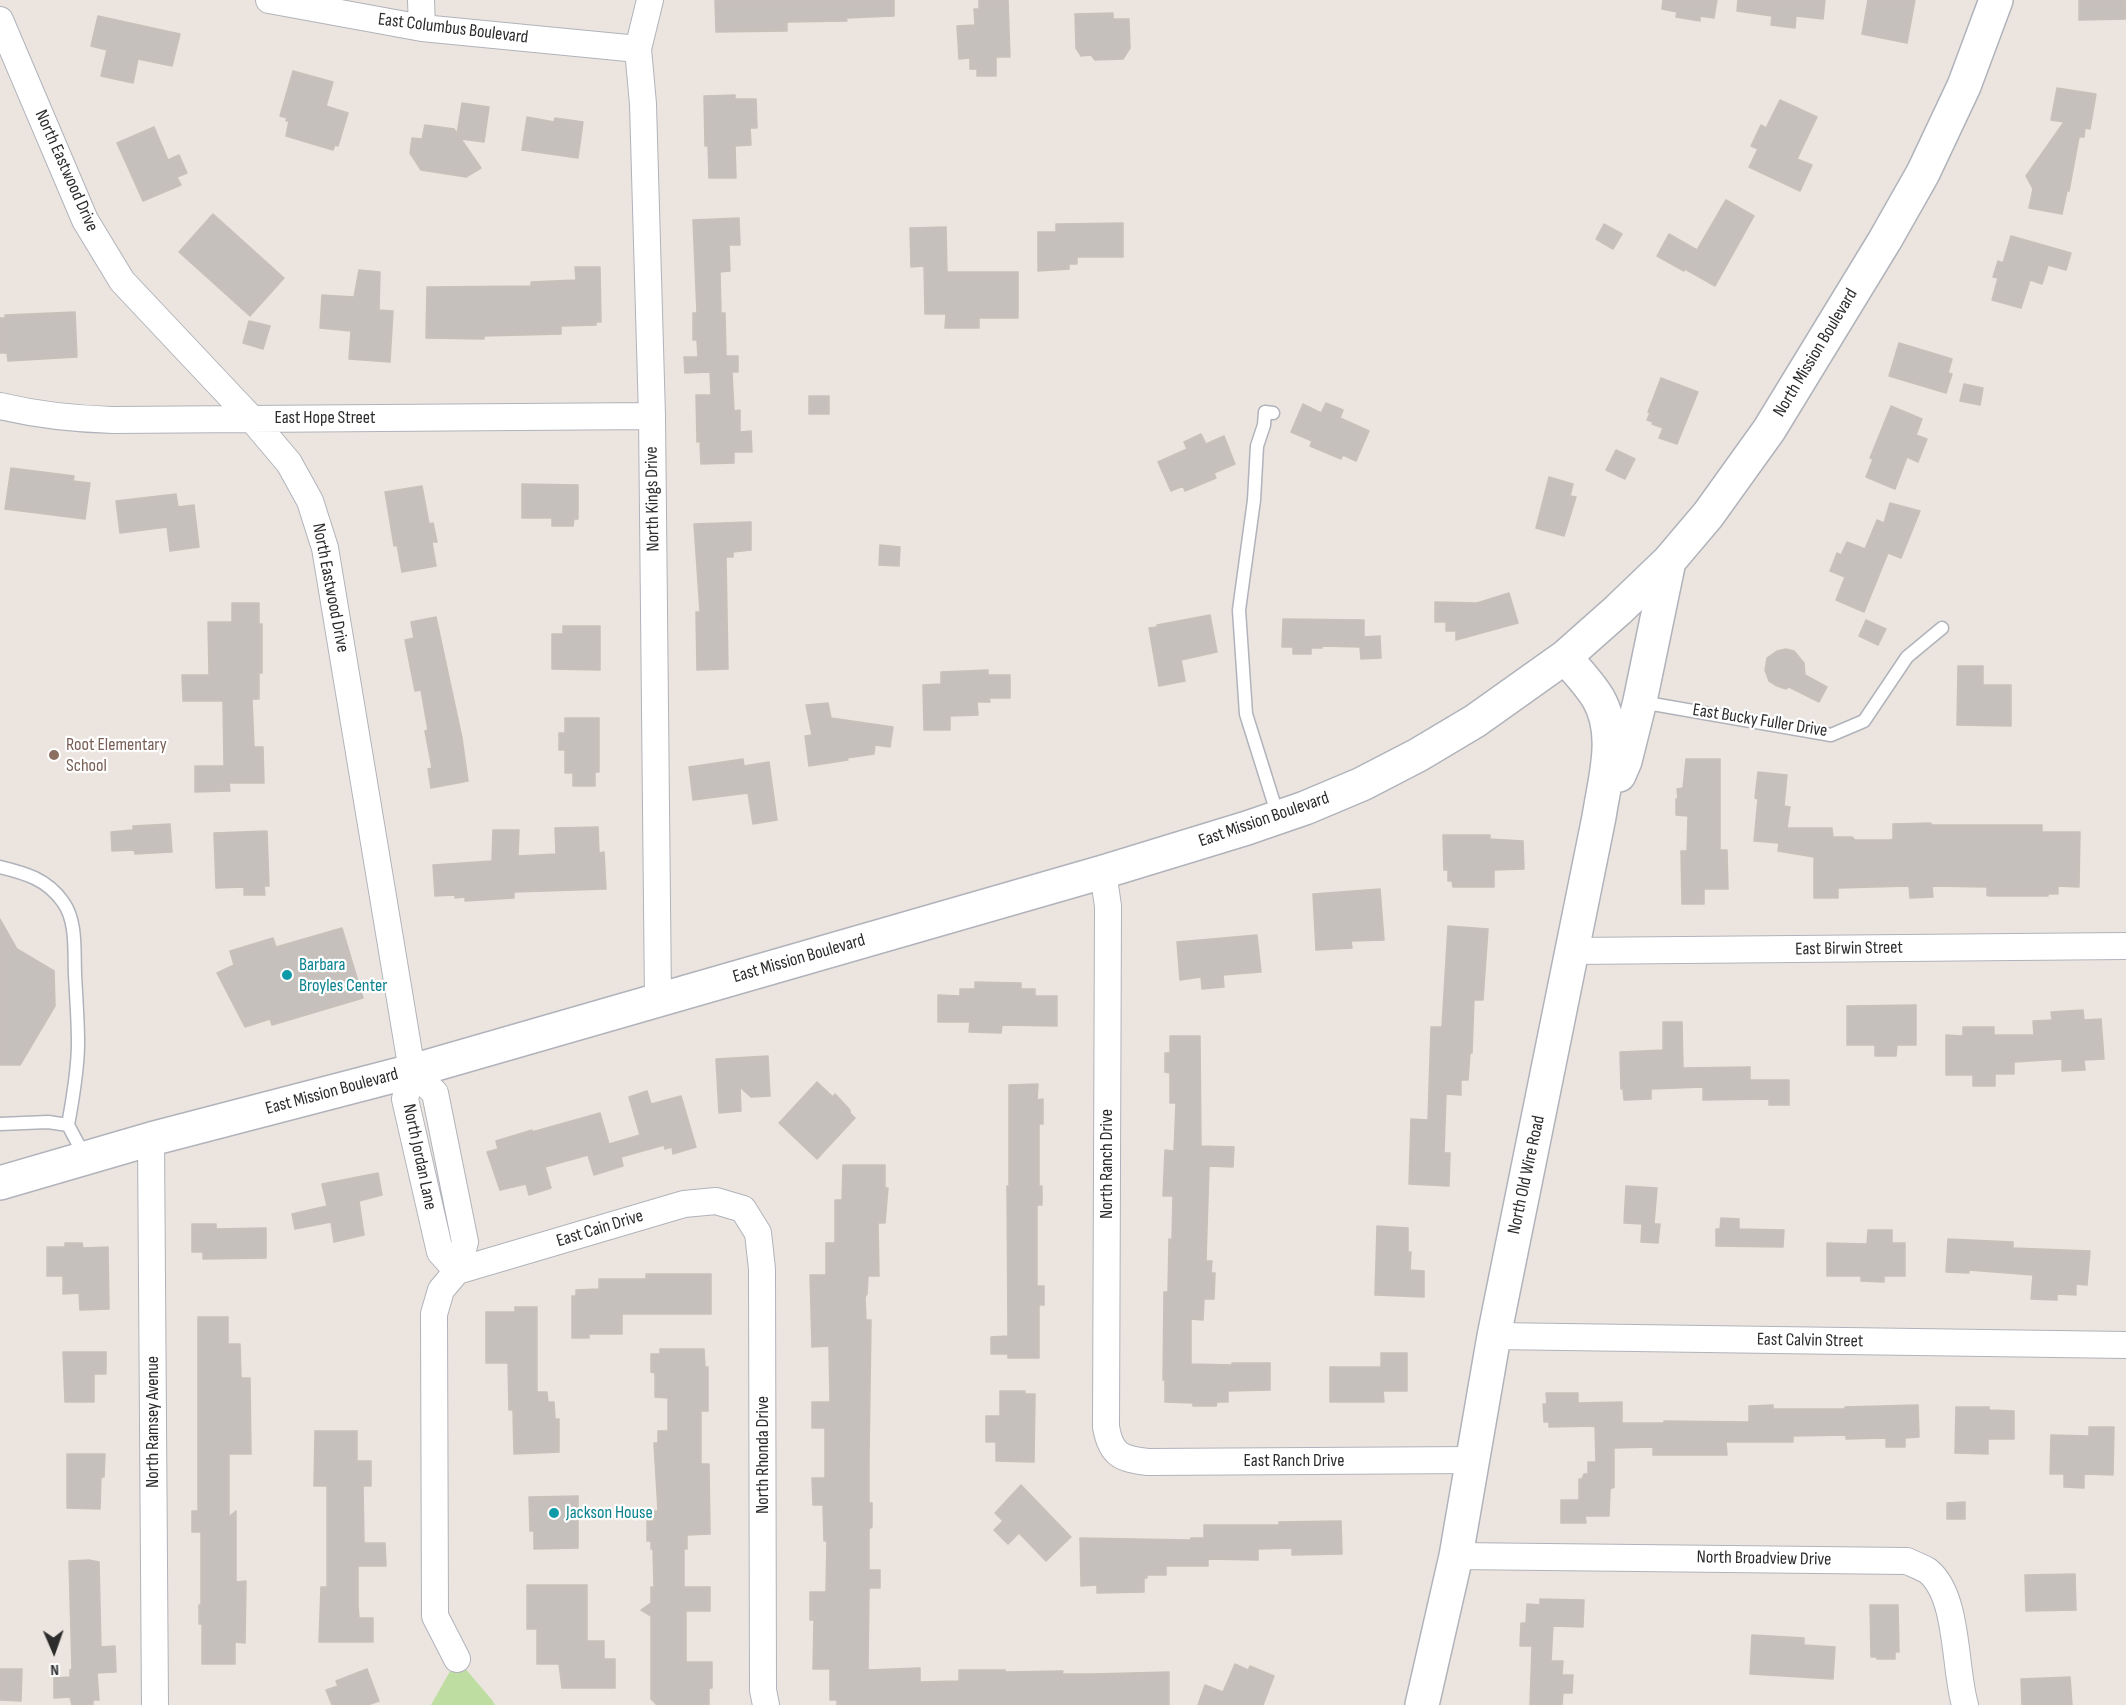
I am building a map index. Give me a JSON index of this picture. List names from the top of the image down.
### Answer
{
  "streets": {
    "main road": ["North Mission Boulevard", "East Mission Boulevard", "North Old Wire Road"],
    "street": [
      "East Columbus Boulevard",
      "North Eastwood Drive",
      "East Hope Street",
      "North Kings Drive",
      "East Birwin Street",
      "North Jordan Lane",
      "North Ranch Drive",
      "East Cain Drive",
      "East Calvin Street",
      "North Ramsey Avenue",
      "North Rhonda Drive",
      "East Ranch Drive",
      "North Broadview Drive"
    ],
    "lane": ["East Bucky Fuller Drive"]
  },
  "crossings": [
    ["East Columbus Boulevard", "North Kings Drive"],
    ["North Eastwood Drive", "East Hope Street"],
    ["North Eastwood Drive", "East Mission Boulevard"],
    ["North Eastwood Drive", "North Jordan Lane"],
    ["North Mission Boulevard", "East Mission Boulevard"],
    ["North Mission Boulevard", "North Old Wire Road"],
    ["East Hope Street", "North Kings Drive"],
    ["North Kings Drive", "East Mission Boulevard"],
    ["East Mission Boulevard", "North Jordan Lane"],
    ["East Mission Boulevard", "North Ranch Drive"],
    ["East Mission Boulevard", "North Old Wire Road"],
    ["East Mission Boulevard", "North Ramsey Avenue"],
    ["East Birwin Street", "North Old Wire Road"],
    ["North Jordan Lane", "East Cain Drive"],
    ["North Ranch Drive", "East Ranch Drive"],
    ["North Old Wire Road", "East Calvin Street"],
    ["North Old Wire Road", "East Ranch Drive"],
    ["North Old Wire Road", "North Broadview Drive"],
    ["East Cain Drive", "North Rhonda Drive"]
  ],
  "places": ["Root Elementary School", "Barbara Broyles Center", "Jackson House"],
  "north": "bottom"
}
